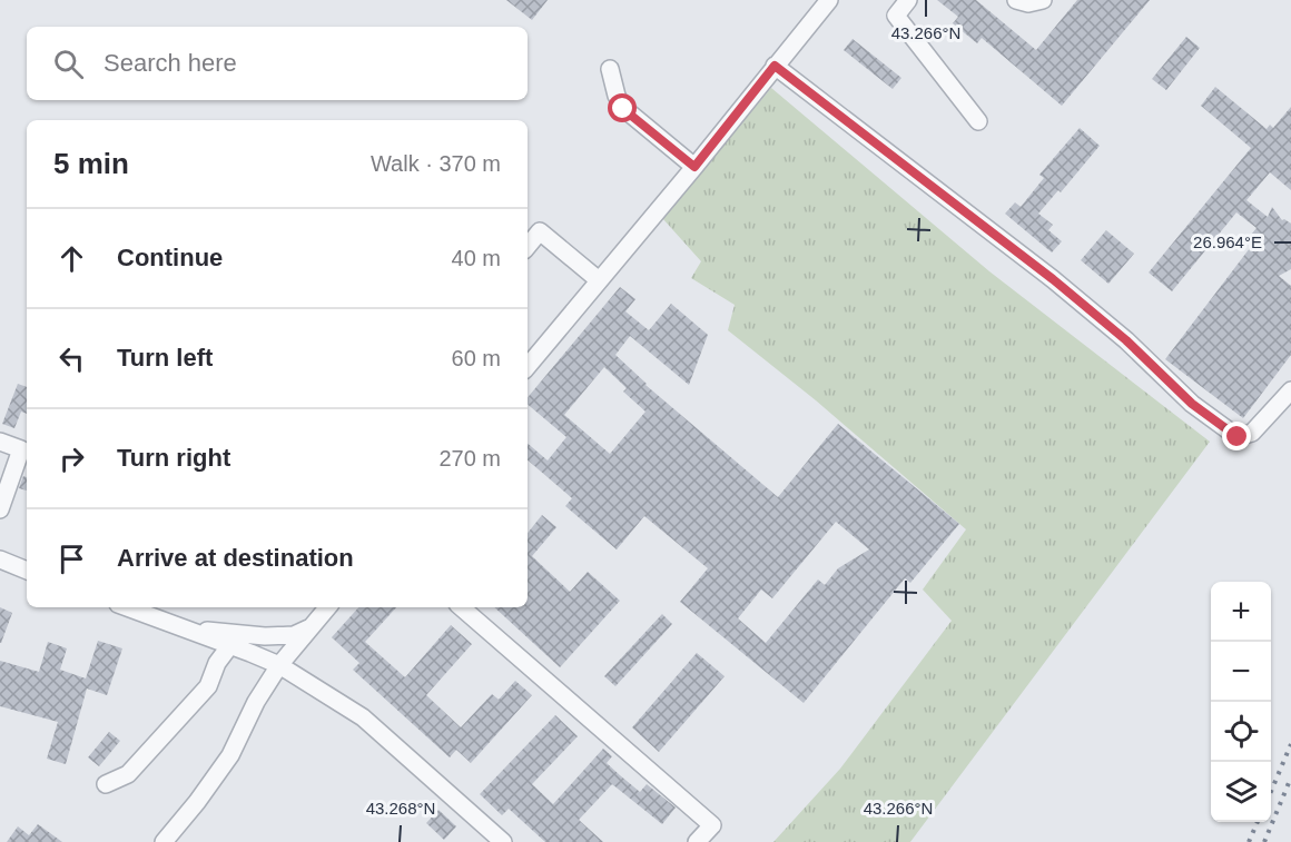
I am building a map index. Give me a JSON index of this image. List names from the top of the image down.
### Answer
{
  "page": {
    "search": "Search here",
    "heading": ["5 min", "Walk · 370 m"],
    "list": [
      ["Continue", "40 m"],
      ["Turn left", "60 m"],
      ["Turn right", "270 m"],
      "Arrive at destination"
    ],
    "map_buttons": ["+", "−"]
  },
  "coordinates": ["43.266°N", "26.964°E", "43.268°N"]
}
